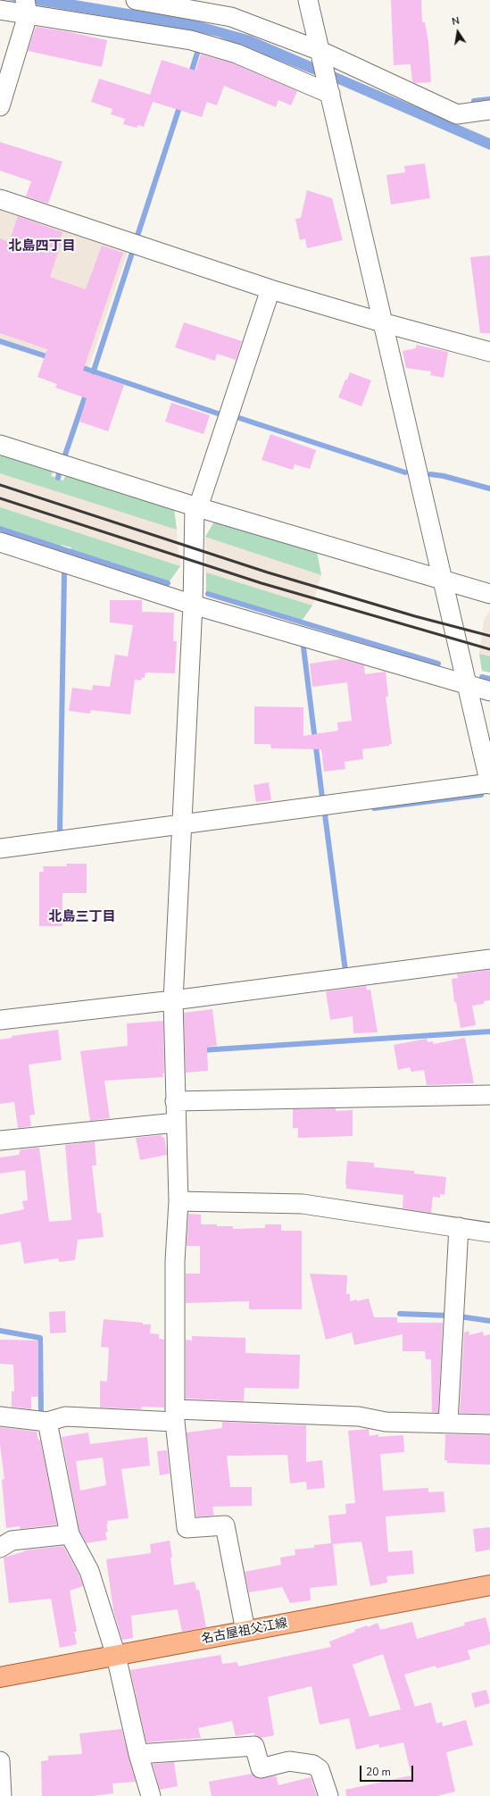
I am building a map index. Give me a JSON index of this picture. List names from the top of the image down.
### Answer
{
  "streets": {
    "main road": ["名古屋祖父江線"]
  },
  "districts": ["北島四丁目", "北島三丁目"],
  "scale_bar": "20 m",
  "north": "top"
}
